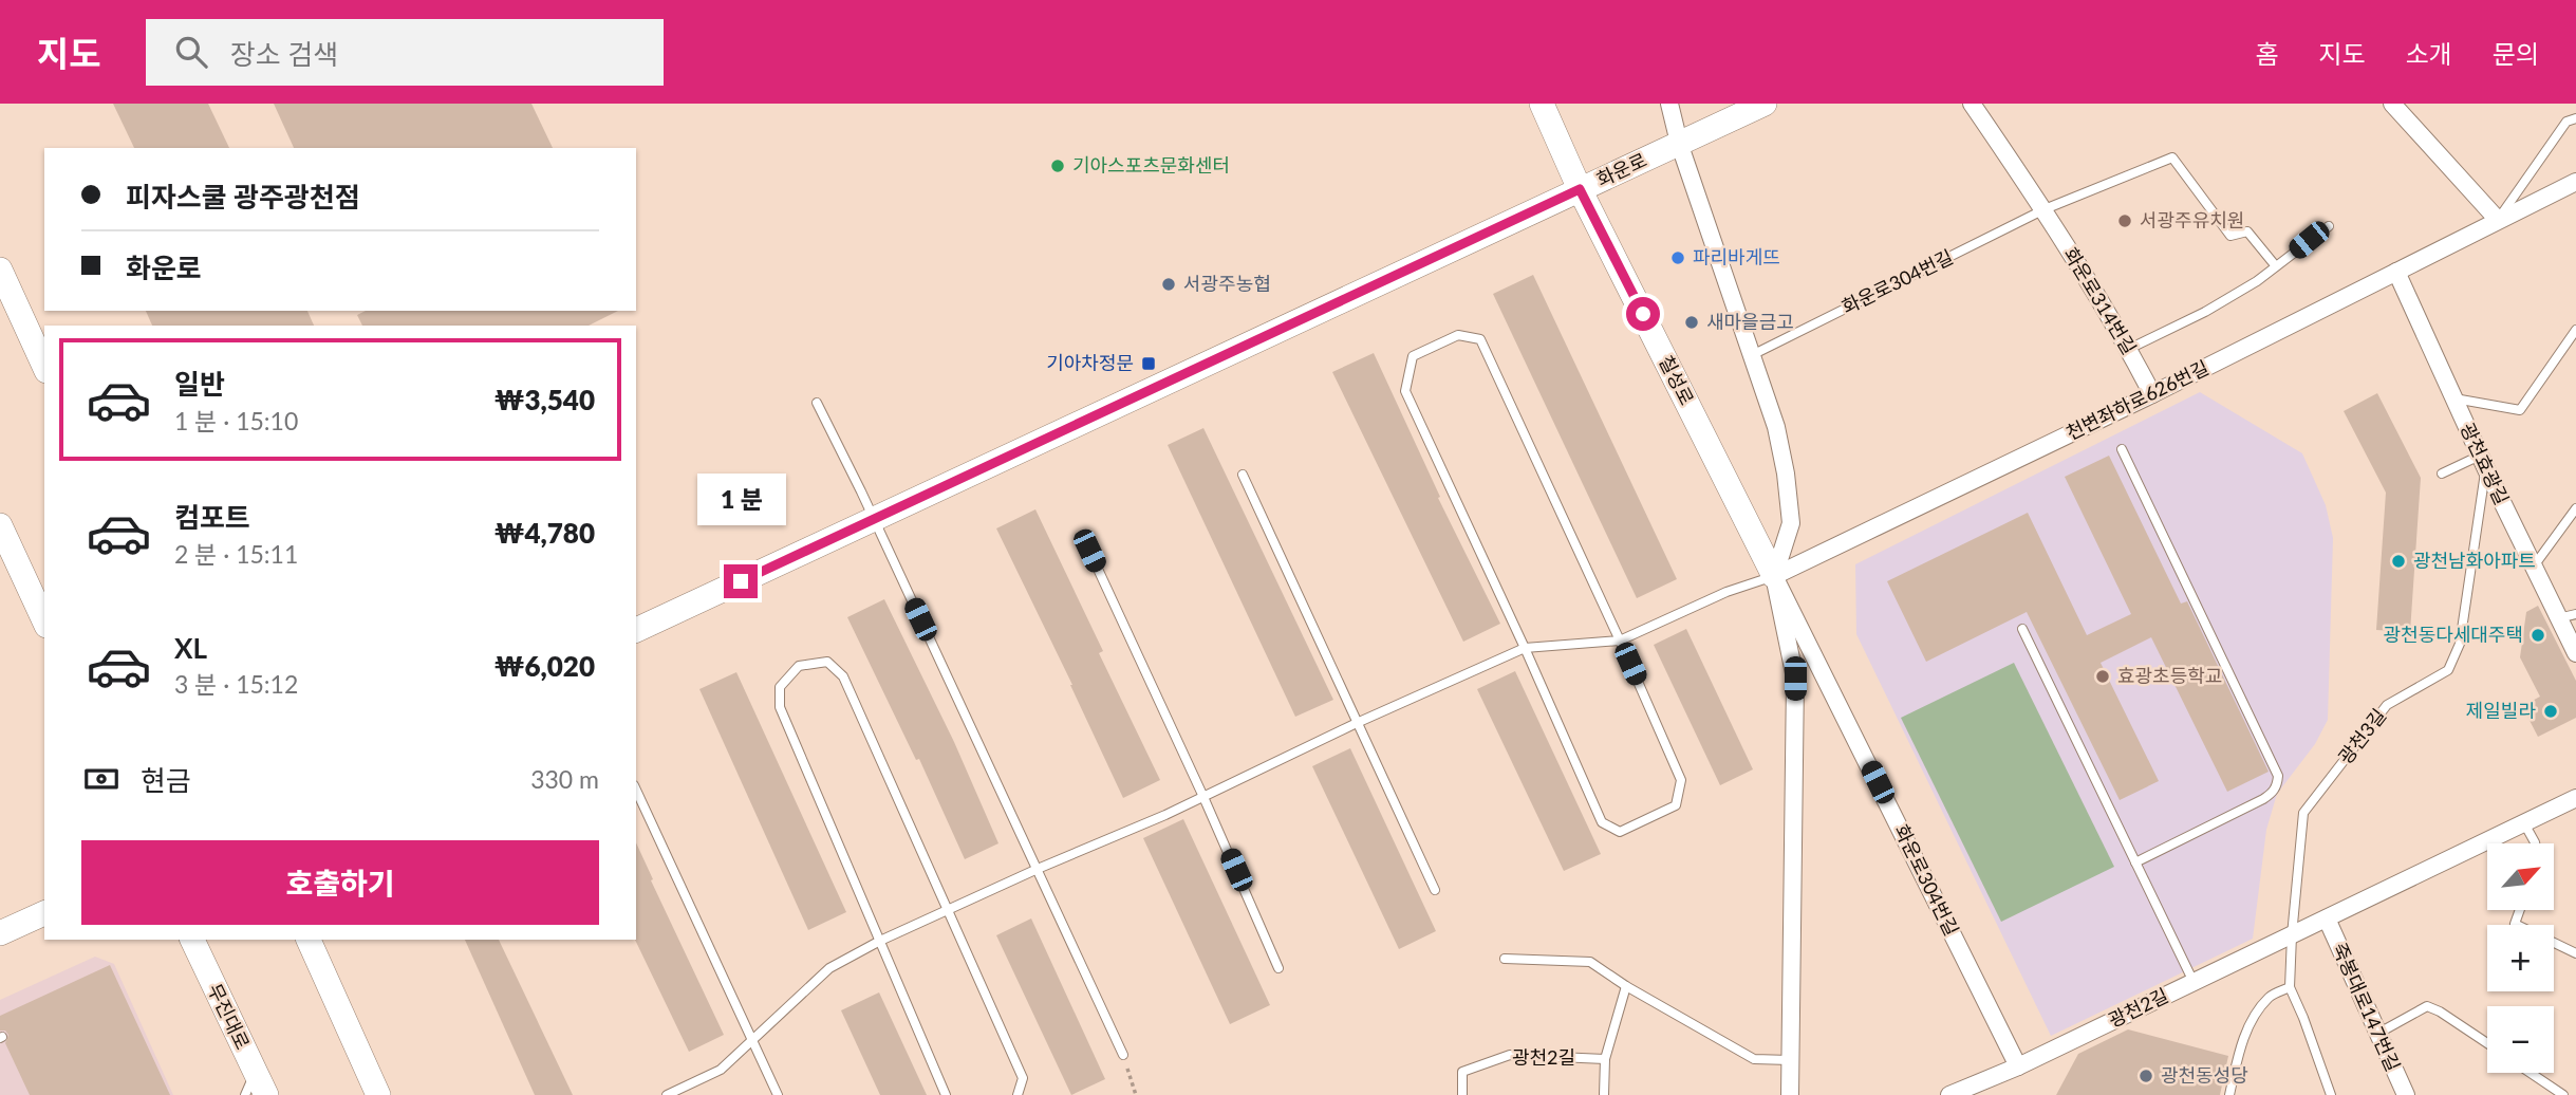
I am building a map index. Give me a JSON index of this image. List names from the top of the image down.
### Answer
{
  "streets": {
    "street": [
      "화운로",
      "화운로304번길",
      "화운로314번길",
      "칠성로",
      "천변좌하로626번길",
      "광천효광길",
      "죽봉대로147번길",
      "광천2길",
      "무진대로"
    ],
    "lane": ["광천3길"]
  },
  "crossings": [
    ["화운로", "칠성로"],
    ["화운로304번길", "화운로314번길"],
    ["화운로304번길", "칠성로"],
    ["화운로304번길", "천변좌하로626번길"],
    ["화운로304번길", "광천2길"],
    ["화운로314번길", "천변좌하로626번길"],
    ["칠성로", "천변좌하로626번길"],
    ["천변좌하로626번길", "광천효광길"],
    ["광천효광길", "광천3길"],
    ["광천3길", "광천2길"],
    ["죽봉대로147번길", "광천2길"]
  ],
  "places": {
    "other": [
      "기아스포츠문화센터",
      "서광주유치원",
      "파리바게뜨",
      "서광주농협",
      "새마을금고",
      "광천남화아파트",
      "광천동다세대주택",
      "효광초등학교",
      "제일빌라",
      "광천동성당"
    ],
    "transit": ["기아차정문"]
  },
  "north": "top right",
  "page": {
    "header": "지도",
    "search": "장소 검색",
    "nav": [
      "홈",
      "지도",
      "소개",
      "문의"
    ],
    "banner": ["피자스쿨 광주광천점", "화운로"],
    "list": [
      {
        "name": "일반",
        "note": "1 분 · 15:10",
        "value": "₩3,540"
      },
      {
        "name": "컴포트",
        "note": "2 분 · 15:11",
        "value": "₩4,780"
      },
      {
        "name": "XL",
        "note": "3 분 · 15:12",
        "value": "₩6,020"
      }
    ],
    "bubble": "1 분",
    "pay": ["현금", "330 m"],
    "buttons": "호출하기",
    "map_buttons": ["+", "−"]
  }
}
